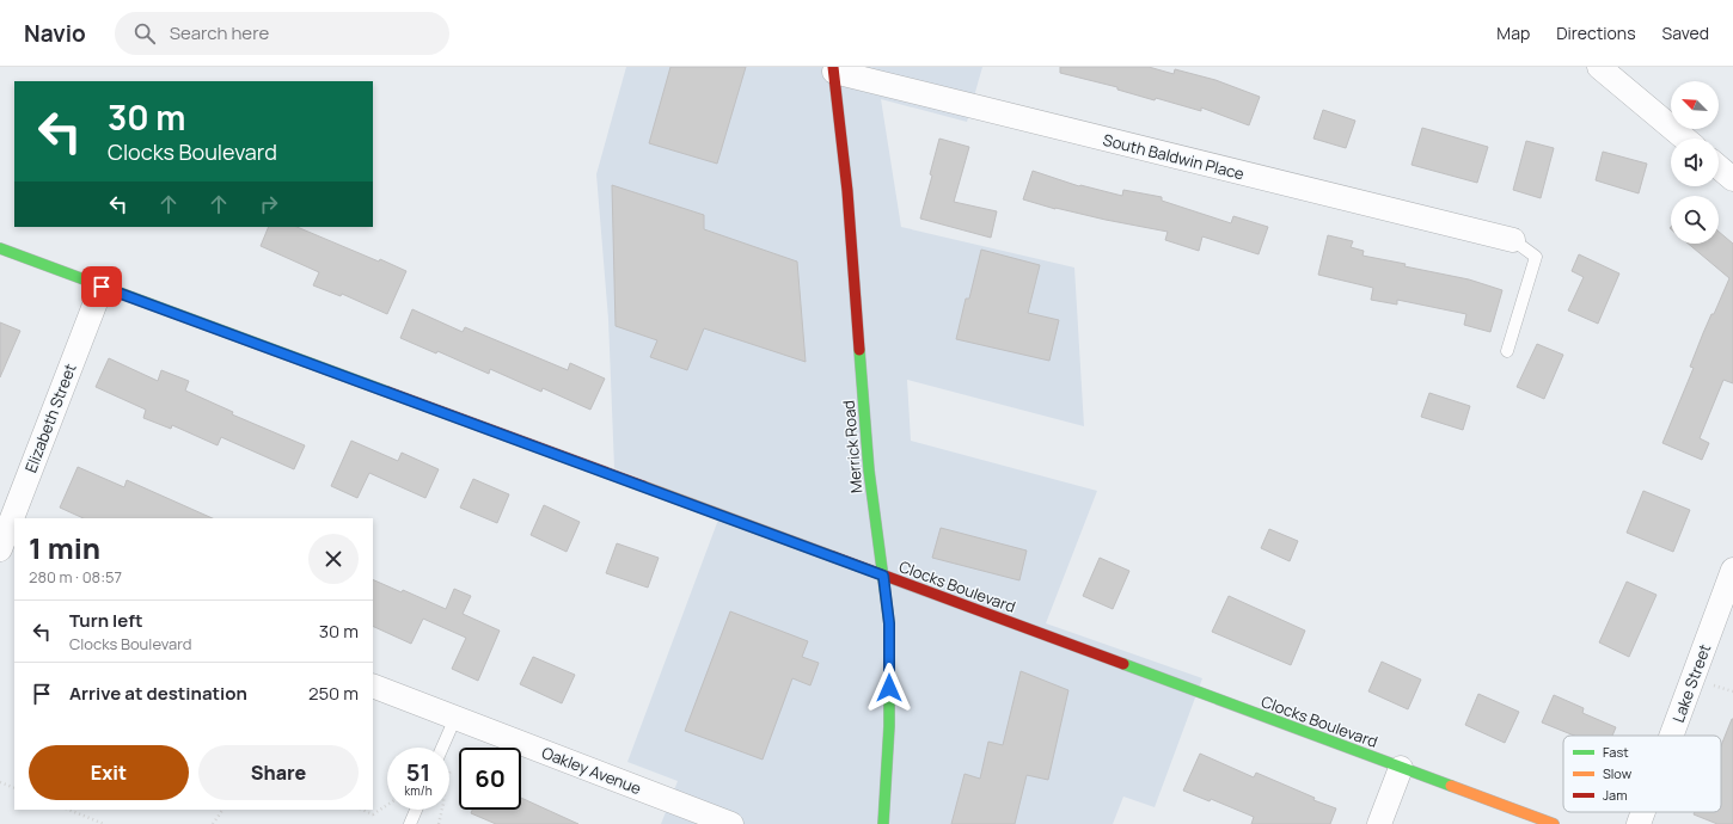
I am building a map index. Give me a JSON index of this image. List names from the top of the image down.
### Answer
{
  "streets": {
    "street": [
      "South Baldwin Place",
      "Elizabeth Street",
      "Merrick Road",
      "Clocks Boulevard",
      "Lake Street",
      "Oakley Avenue"
    ]
  },
  "crossings": [
    ["South Baldwin Place", "Merrick Road"],
    ["Elizabeth Street", "Clocks Boulevard"],
    ["Merrick Road", "Clocks Boulevard"]
  ],
  "legend": ["Fast", "Slow", "Jam"],
  "north": "top left",
  "page": {
    "header": "Navio",
    "search": "Search here",
    "nav": ["Map", "Directions", "Saved"],
    "turn": ["30 m", "Clocks Boulevard"],
    "heading": ["1 min", "280 m · 08:57"],
    "list": [
      {
        "name": "Turn left",
        "note": "Clocks Boulevard",
        "value": "30 m"
      },
      {
        "name": "Arrive at destination",
        "value": "250 m"
      }
    ],
    "buttons": ["Exit", "Share"],
    "speed": "51 km/h",
    "limit": "60"
  }
}
